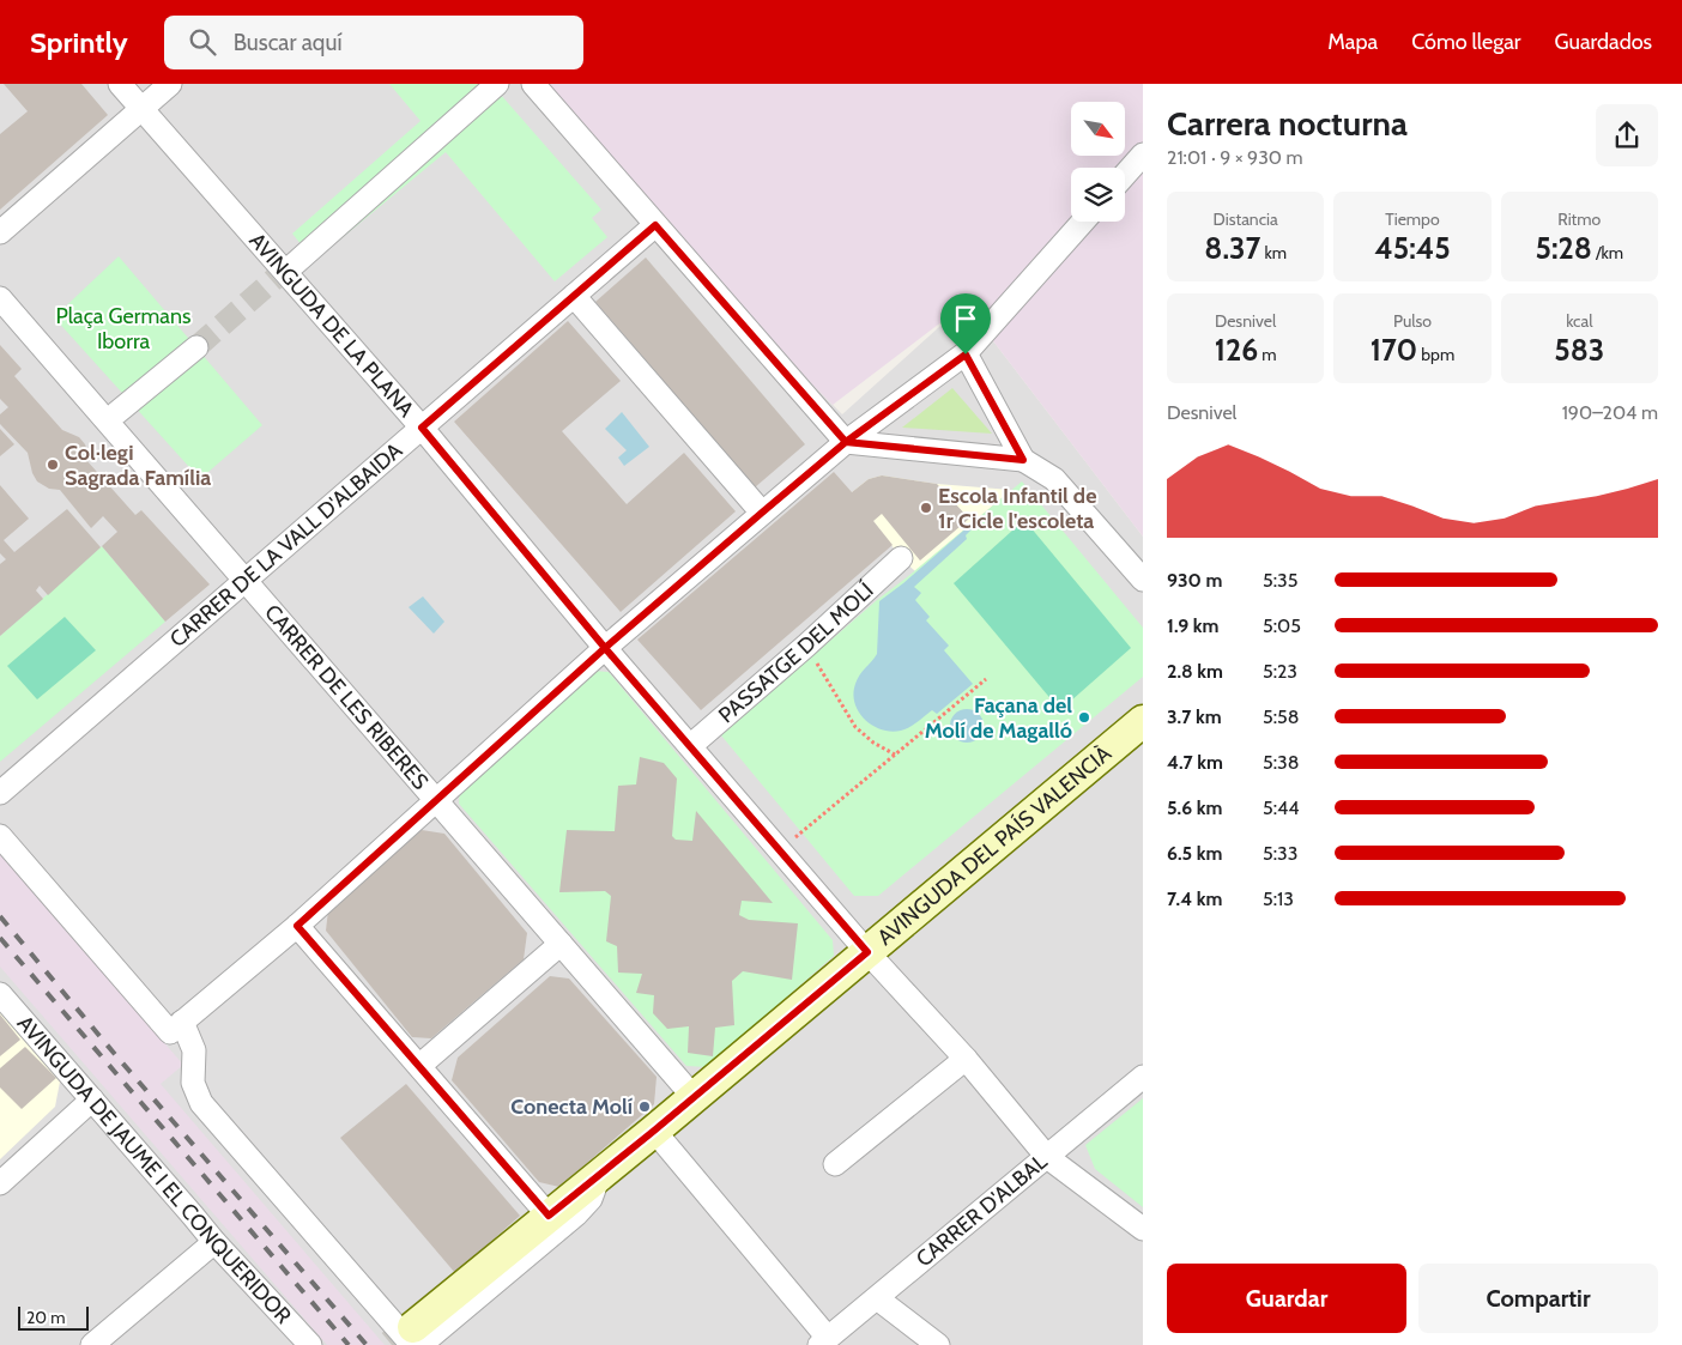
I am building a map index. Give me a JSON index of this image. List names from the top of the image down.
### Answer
{
  "streets": {
    "street": [
      "AVINGUDA DE LA PLANA",
      "CARRER DE LA VALL D'ALBAIDA",
      "PASSATGE DEL MOLÍ",
      "CARRER DE LES RIBERES",
      "AVINGUDA DEL PAÍS VALENCIÀ",
      "AVINGUDA DE JAUME I EL CONQUERIDOR",
      "CARRER D'ALBAL"
    ]
  },
  "crossings": [
    ["AVINGUDA DE LA PLANA", "CARRER DE LA VALL D'ALBAIDA"],
    ["AVINGUDA DE LA PLANA", "PASSATGE DEL MOLÍ"],
    ["AVINGUDA DE LA PLANA", "AVINGUDA DEL PAÍS VALENCIÀ"],
    ["AVINGUDA DE LA PLANA", "CARRER D'ALBAL"],
    ["CARRER DE LA VALL D'ALBAIDA", "CARRER DE LES RIBERES"],
    ["CARRER DE LES RIBERES", "AVINGUDA DEL PAÍS VALENCIÀ"]
  ],
  "parks": ["Plaça Germans Iborra"],
  "places": [
    "Col·legi Sagrada Família",
    "Escola Infantil de 1r Cicle l'escoleta",
    "Façana del Molí de Magalló",
    "Conecta Molí"
  ],
  "scale_bar": "20 m",
  "north": "bottom right",
  "page": {
    "header": "Sprintly",
    "search": "Buscar aquí",
    "nav": ["Mapa", "Cómo llegar", "Guardados"],
    "heading": ["Carrera nocturna", "21:01 · 9 × 930 m"],
    "stats": [
      ["Distancia", "8.37 km"],
      ["Tiempo", "45:45"],
      ["Ritmo", "5:28 /km"],
      ["Desnivel", "126 m"],
      ["Pulso", "170 bpm"],
      ["kcal", "583"]
    ],
    "chart": ["Desnivel", "190–204 m"],
    "list": [
      {
        "name": "930 m",
        "note": "5:35"
      },
      {
        "name": "1.9 km",
        "note": "5:05"
      },
      {
        "name": "2.8 km",
        "note": "5:23"
      },
      {
        "name": "3.7 km",
        "note": "5:58"
      },
      {
        "name": "4.7 km",
        "note": "5:38"
      },
      {
        "name": "5.6 km",
        "note": "5:44"
      },
      {
        "name": "6.5 km",
        "note": "5:33"
      },
      {
        "name": "7.4 km",
        "note": "5:13"
      }
    ],
    "buttons": ["Guardar", "Compartir"],
    "scale": "20 m"
  }
}
